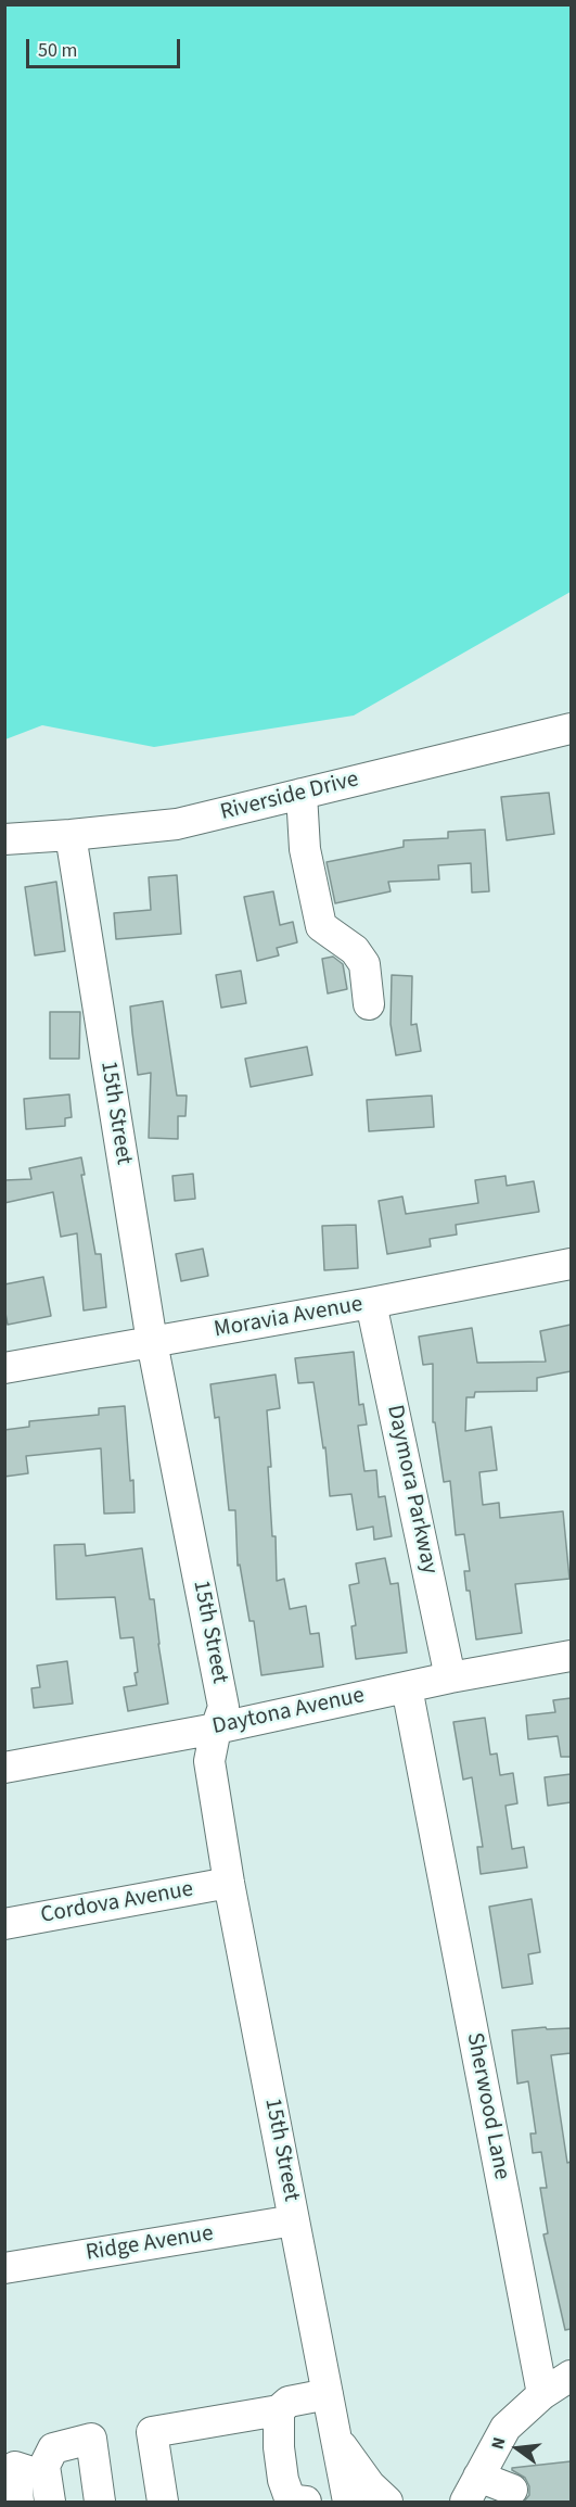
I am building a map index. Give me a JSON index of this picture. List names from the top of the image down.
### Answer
{
  "streets": {
    "street": [
      "Riverside Drive",
      "15th Street",
      "Moravia Avenue",
      "Daymora Parkway",
      "Daytona Avenue",
      "Cordova Avenue",
      "Sherwood Lane",
      "Ridge Avenue"
    ]
  },
  "crossings": [
    ["Riverside Drive", "15th Street"],
    ["15th Street", "Moravia Avenue"],
    ["15th Street", "Daytona Avenue"],
    ["15th Street", "Cordova Avenue"],
    ["15th Street", "Ridge Avenue"],
    ["Moravia Avenue", "Daymora Parkway"],
    ["Daymora Parkway", "Daytona Avenue"],
    ["Daytona Avenue", "Sherwood Lane"]
  ],
  "scale_bar": "50 m",
  "north": "left"
}
